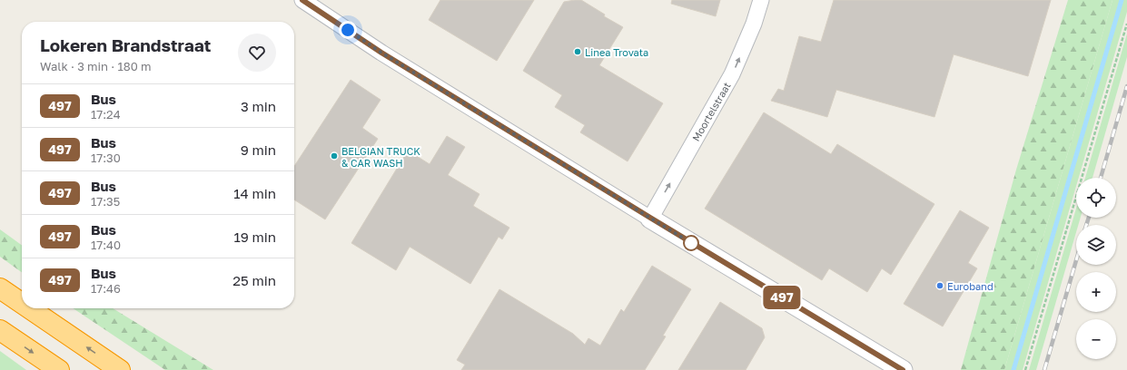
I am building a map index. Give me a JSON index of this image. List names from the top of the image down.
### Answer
{
  "streets": {
    "street": ["Moortelstraat"]
  },
  "one_way": ["Moortelstraat"],
  "places": ["Linea Trovata", "BELGIAN TRUCK & CAR WASH", "Euroband"],
  "lines": ["bus line 497"],
  "page": {
    "on_map": "497",
    "heading": ["Lokeren Brandstraat", "Walk · 3 min · 180 m"],
    "list": [
      {
        "mark": "497",
        "name": "Bus",
        "note": "17:24",
        "value": "3 min"
      },
      {
        "mark": "497",
        "name": "Bus",
        "note": "17:30",
        "value": "9 min"
      },
      {
        "mark": "497",
        "name": "Bus",
        "note": "17:35",
        "value": "14 min"
      },
      {
        "mark": "497",
        "name": "Bus",
        "note": "17:40",
        "value": "19 min"
      },
      {
        "mark": "497",
        "name": "Bus",
        "note": "17:46",
        "value": "25 min"
      }
    ],
    "map_buttons": ["+", "−"]
  }
}
